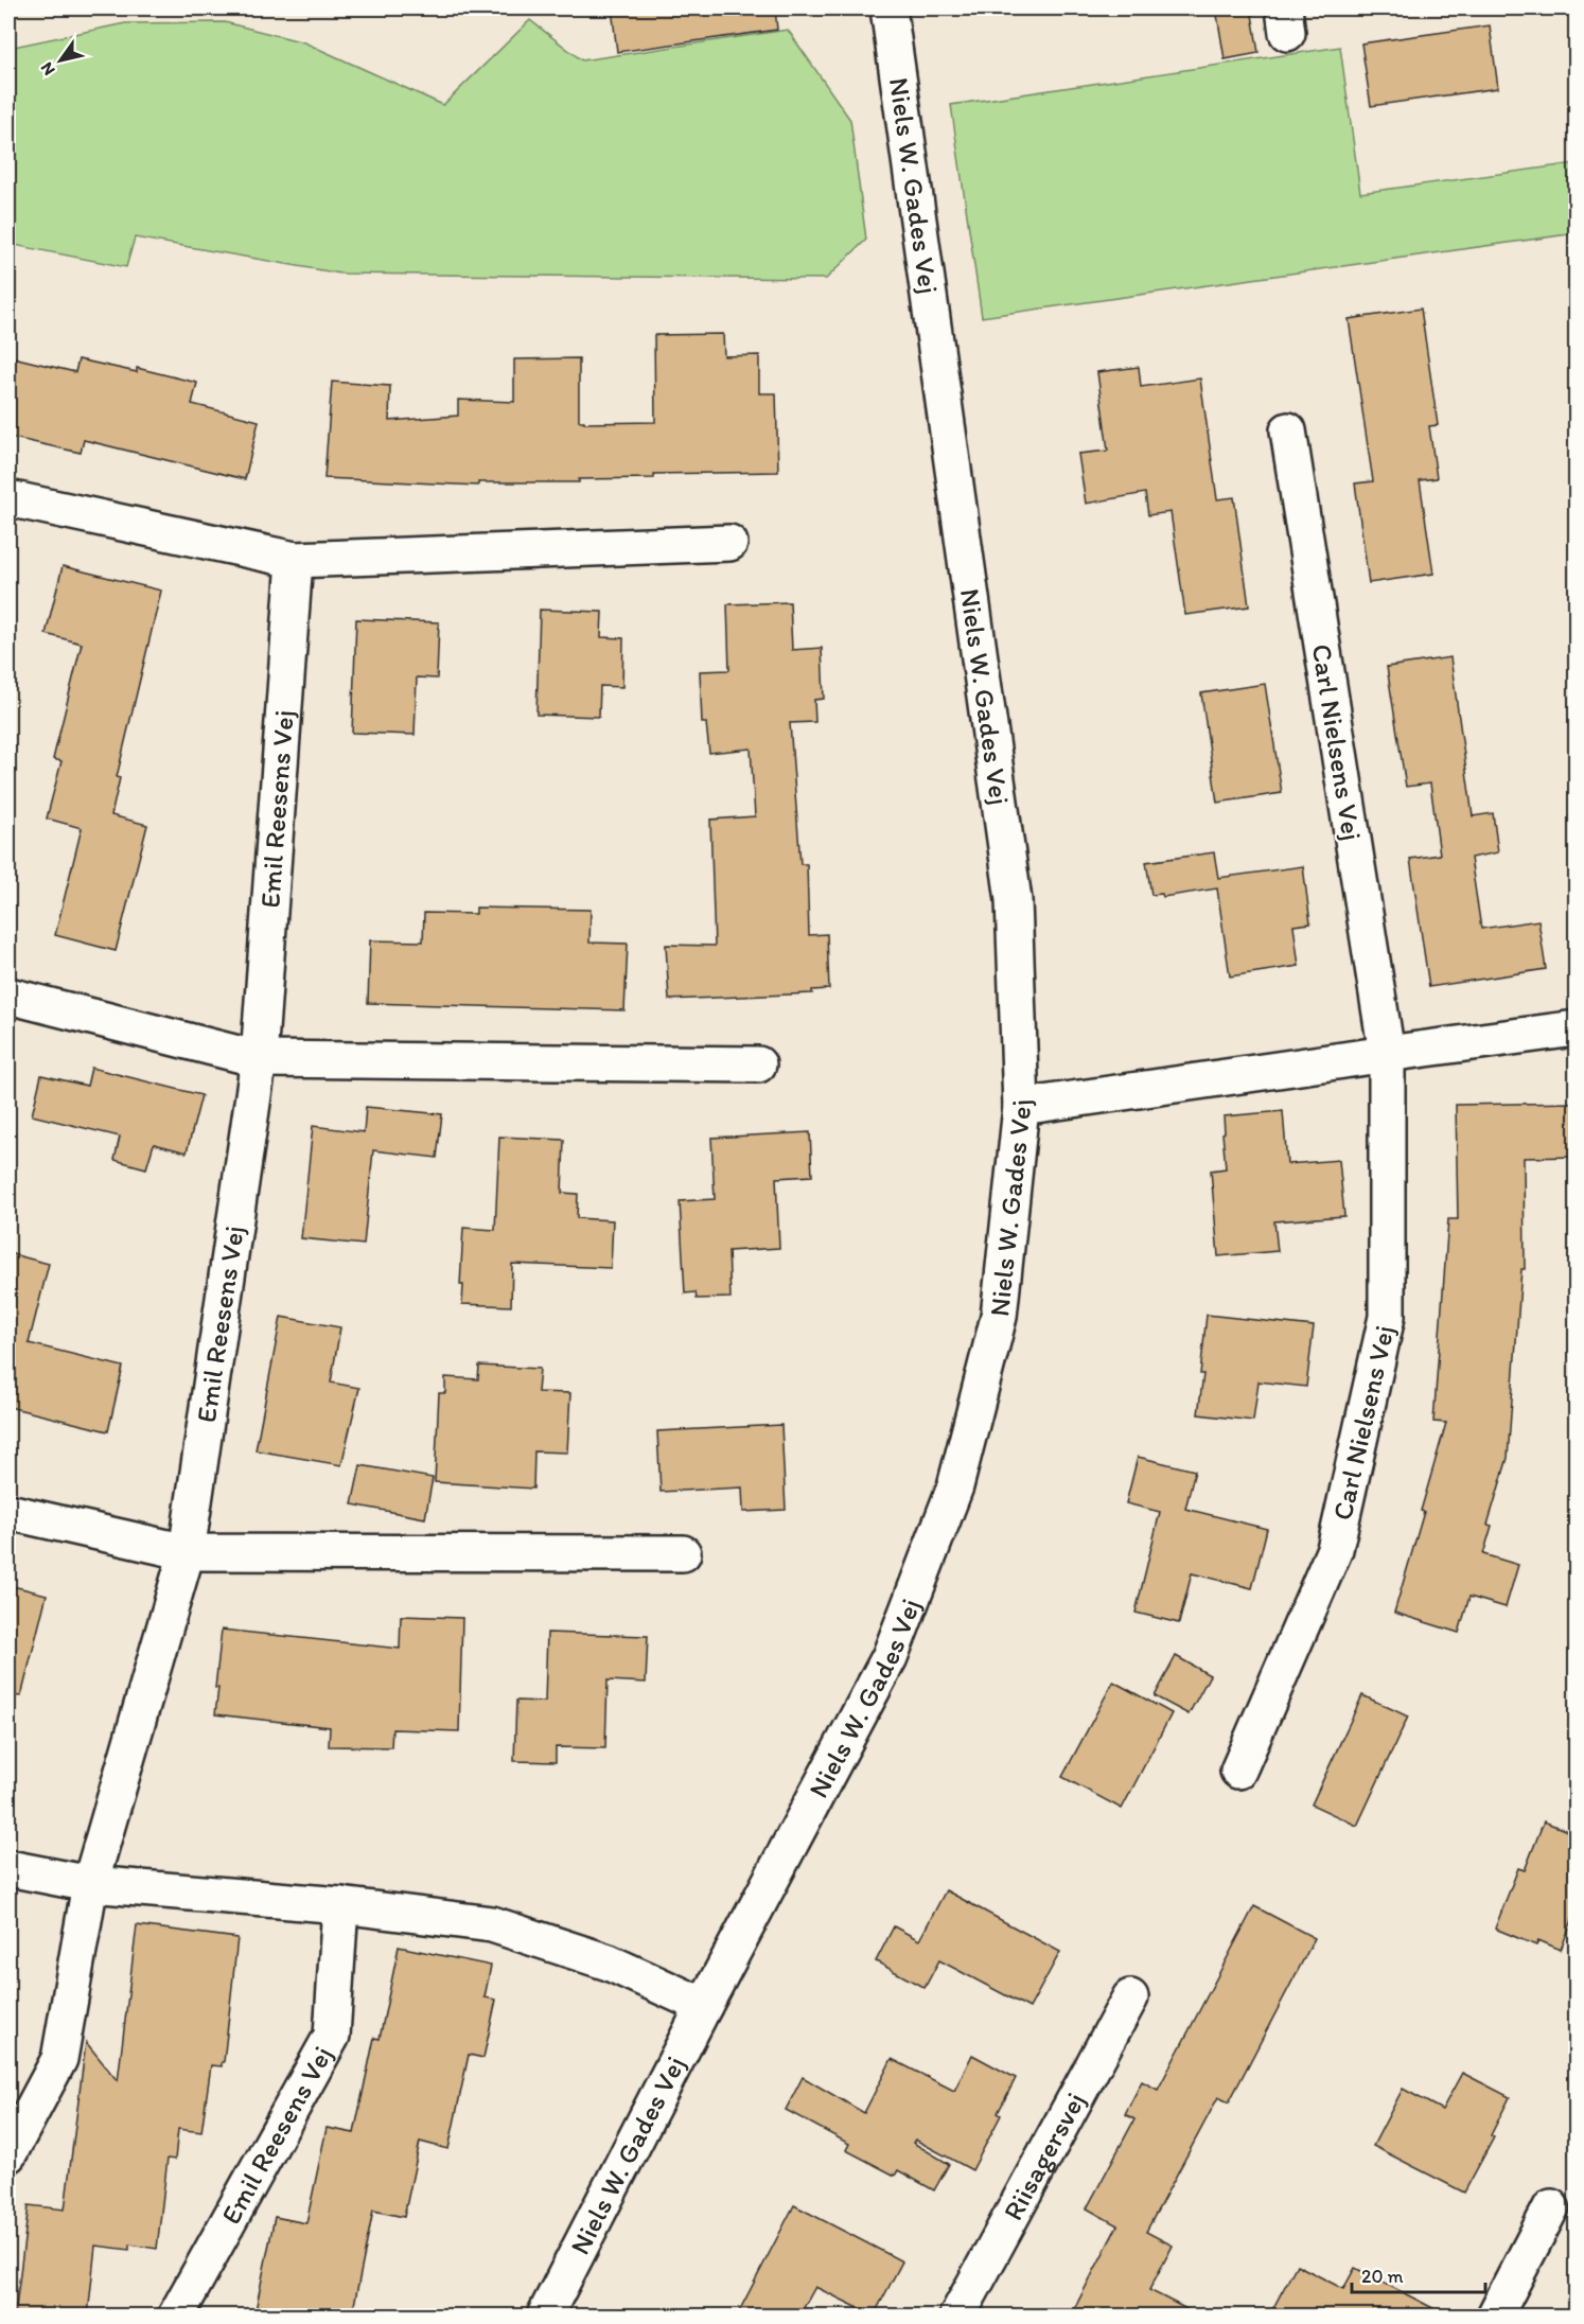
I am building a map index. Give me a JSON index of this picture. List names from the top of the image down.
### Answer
{
  "streets": {
    "street": [
      "Niels W. Gades Vej",
      "Carl Nielsens Vej",
      "Emil Reesens Vej",
      "Riisagersvej"
    ]
  },
  "scale_bar": "20 m",
  "north": "bottom left"
}
